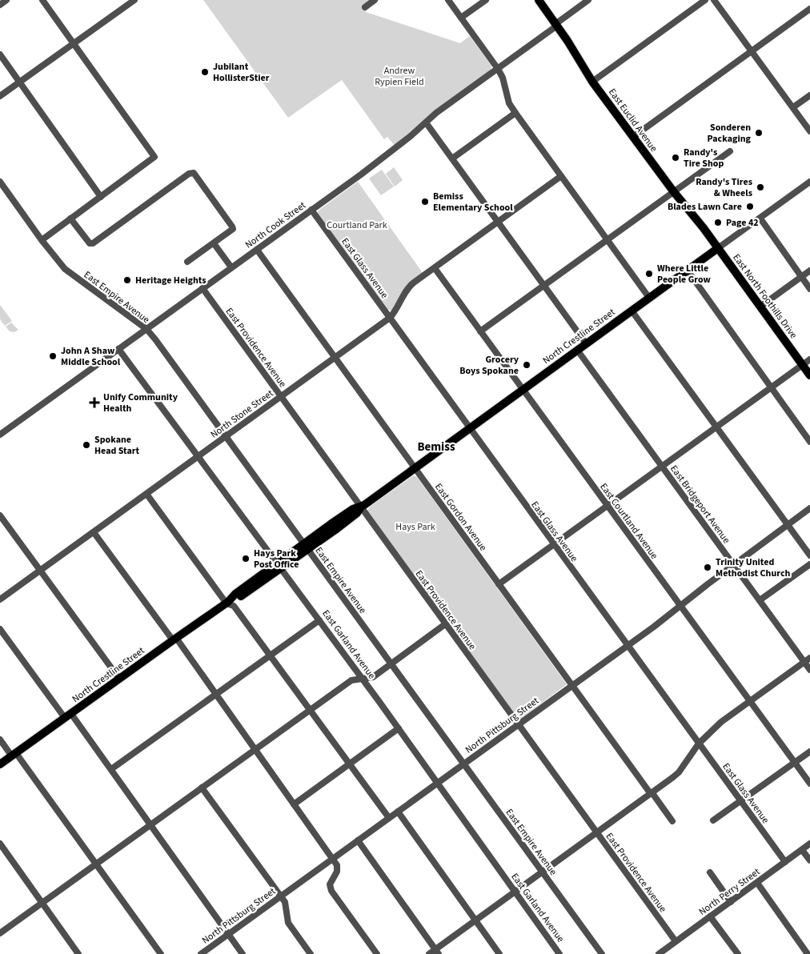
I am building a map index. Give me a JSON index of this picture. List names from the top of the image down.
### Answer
{
  "streets": {
    "main road": ["East Euclid Avenue", "East North Foothills Drive", "North Crestline Street"],
    "street": [
      "North Cook Street",
      "East Glass Avenue",
      "East Empire Avenue",
      "East Providence Avenue",
      "North Stone Street",
      "East Bridgeport Avenue",
      "East Gordon Avenue",
      "East Courtland Avenue",
      "East Garland Avenue",
      "North Pittsburg Street",
      "North Perry Street"
    ]
  },
  "crossings": [
    ["East Euclid Avenue", "North Cook Street"],
    ["East Euclid Avenue", "East North Foothills Drive"],
    ["East Euclid Avenue", "North Crestline Street"],
    ["North Cook Street", "East Glass Avenue"],
    ["North Cook Street", "East Empire Avenue"],
    ["North Cook Street", "East Providence Avenue"],
    ["North Cook Street", "East Gordon Avenue"],
    ["North Cook Street", "East Garland Avenue"],
    ["East Glass Avenue", "North Crestline Street"],
    ["East Glass Avenue", "North Stone Street"],
    ["East Glass Avenue", "North Pittsburg Street"],
    ["East Glass Avenue", "North Perry Street"],
    ["East North Foothills Drive", "North Crestline Street"],
    ["East Empire Avenue", "North Crestline Street"],
    ["East Empire Avenue", "North Stone Street"],
    ["East Empire Avenue", "North Pittsburg Street"],
    ["North Crestline Street", "East Providence Avenue"],
    ["North Crestline Street", "East Bridgeport Avenue"],
    ["North Crestline Street", "East Gordon Avenue"],
    ["North Crestline Street", "East Courtland Avenue"],
    ["North Crestline Street", "East Garland Avenue"],
    ["East Providence Avenue", "North Stone Street"],
    ["East Providence Avenue", "North Pittsburg Street"],
    ["East Providence Avenue", "North Perry Street"],
    ["North Stone Street", "East Gordon Avenue"],
    ["North Stone Street", "East Courtland Avenue"],
    ["North Stone Street", "East Garland Avenue"],
    ["East Bridgeport Avenue", "North Pittsburg Street"],
    ["East Gordon Avenue", "North Pittsburg Street"],
    ["East Courtland Avenue", "North Pittsburg Street"],
    ["East Garland Avenue", "North Pittsburg Street"]
  ],
  "districts": ["Bemiss"],
  "parks": ["Andrew Rypien Field", "Courtland Park", "Hays Park"],
  "places": {
    "other": [
      "Jubilant HollisterStier",
      "Sonderen Packaging",
      "Randy's Tire Shop",
      "Randy's Tires & Wheels",
      "Bemiss Elementary School",
      "Blades Lawn Care",
      "Page 42",
      "Where Little People Grow",
      "Heritage Heights",
      "John A Shaw Middle School",
      "Grocery Boys Spokane",
      "Spokane Head Start",
      "Hays Park Post Office",
      "Trinity United Methodist Church"
    ],
    "health": ["Unify Community Health"]
  }
}
